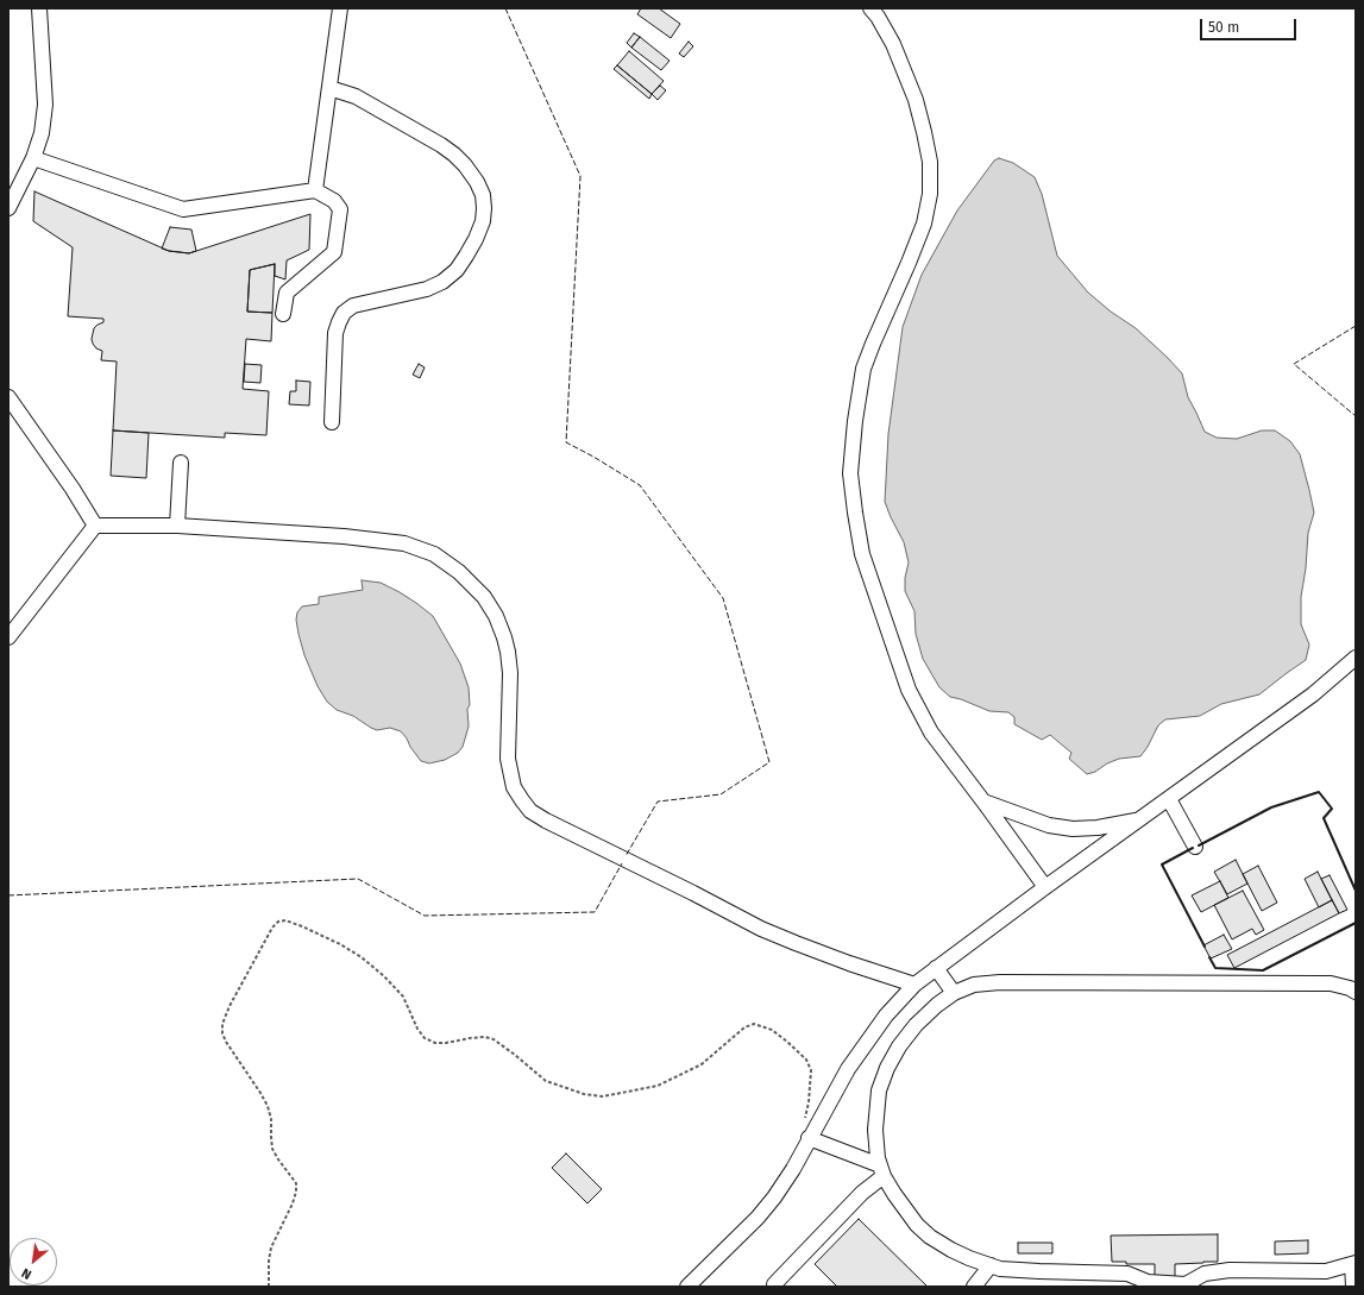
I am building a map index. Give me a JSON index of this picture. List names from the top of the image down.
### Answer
{
  "scale_bar": "50 m",
  "north": "bottom left"
}
